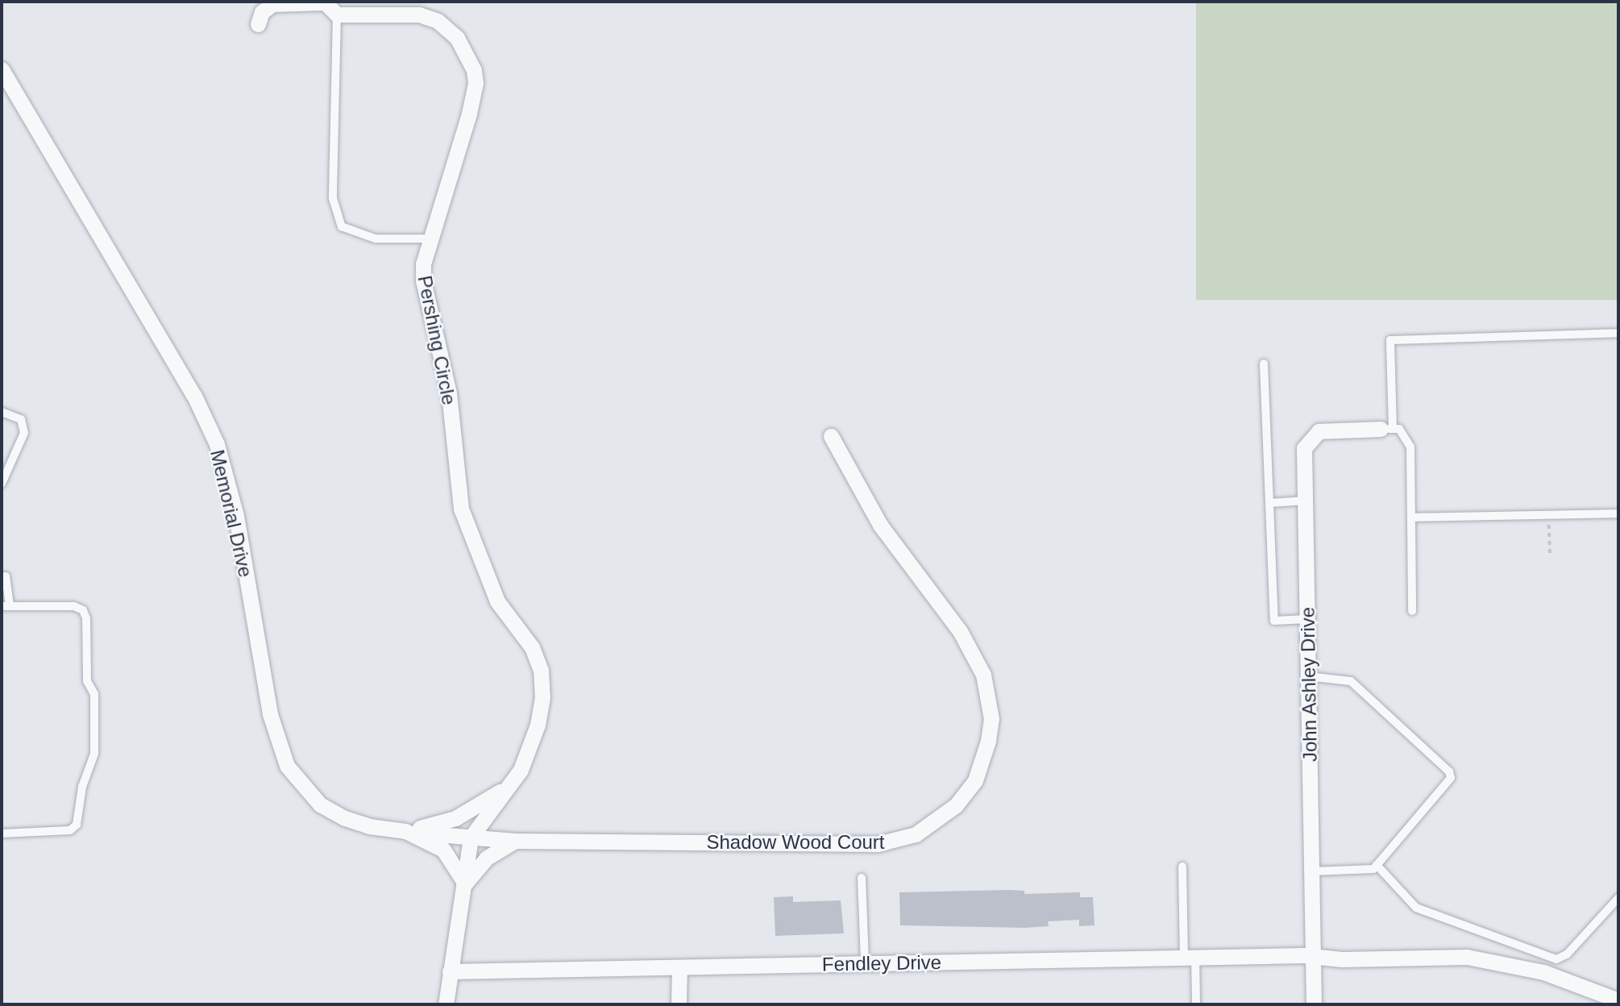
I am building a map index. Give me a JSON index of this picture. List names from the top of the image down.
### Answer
{
  "streets": {
    "street": [
      "Pershing Circle",
      "Memorial Drive",
      "John Ashley Drive",
      "Shadow Wood Court",
      "Fendley Drive"
    ]
  },
  "crossings": [
    ["Pershing Circle", "Memorial Drive"],
    ["Pershing Circle", "Shadow Wood Court"],
    ["John Ashley Drive", "Fendley Drive"]
  ]
}
